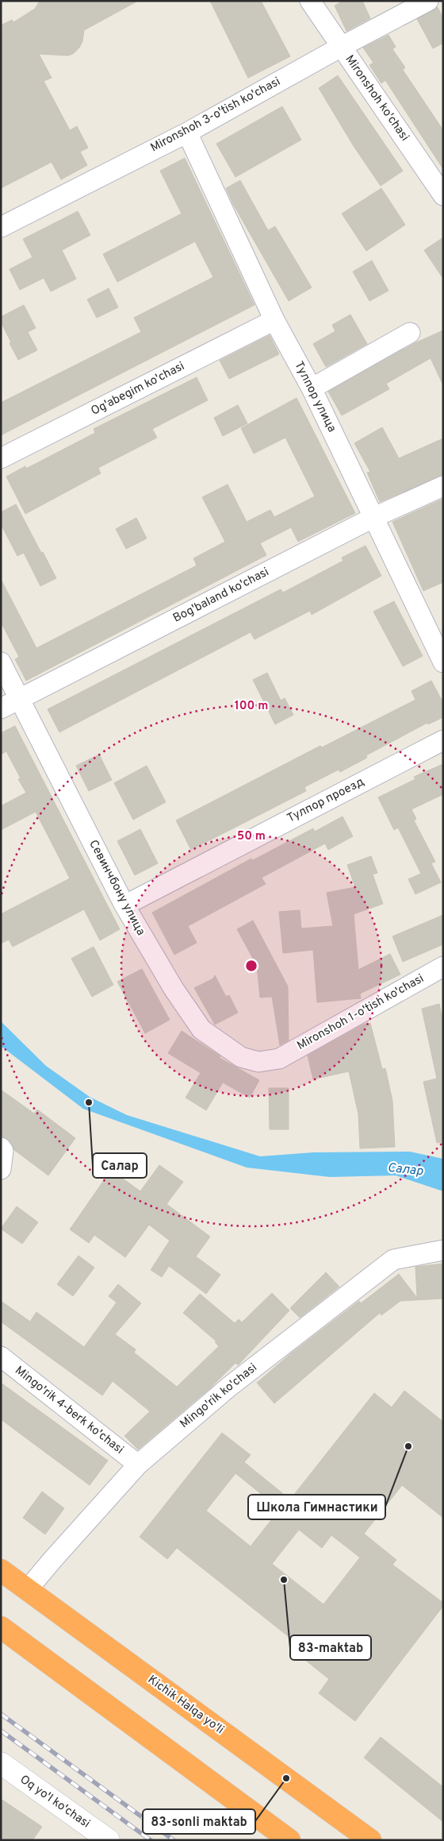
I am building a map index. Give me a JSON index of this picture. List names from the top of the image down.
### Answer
{
  "streets": {
    "highway": ["Kichik Halqa yo'li"],
    "street": [
      "Mironshoh ko'chasi",
      "Mironshoh 3-o'tish ko'chasi",
      "Og'abegim ko'chasi",
      "Тулпор улица",
      "Bog'baland ko'chasi",
      "Тулпор проезд",
      "Севинчбону улица",
      "Mironshoh 1-o'tish ko'chasi",
      "Mingo'rik ko'chasi",
      "Mingo'rik 4-berk ko'chasi",
      "Oq yo'l ko'chasi"
    ]
  },
  "crossings": [
    ["Mironshoh ko'chasi", "Mironshoh 3-o'tish ko'chasi"],
    ["Mironshoh 3-o'tish ko'chasi", "Тулпор улица"],
    ["Og'abegim ko'chasi", "Тулпор улица"],
    ["Тулпор улица", "Bog'baland ko'chasi"],
    ["Bog'baland ko'chasi", "Севинчбону улица"],
    ["Тулпор проезд", "Севинчбону улица"],
    ["Севинчбону улица", "Mironshoh 1-o'tish ko'chasi"],
    ["Mingo'rik ko'chasi", "Mingo'rik 4-berk ko'chasi"],
    ["Mingo'rik ko'chasi", "Kichik Halqa yo'li"]
  ],
  "water": ["Салар"],
  "places": [
    "Салар",
    "Школа Гимнастики",
    "83-maktab",
    "83-sonli maktab"
  ],
  "rings": ["100 m", "50 m"]
}
